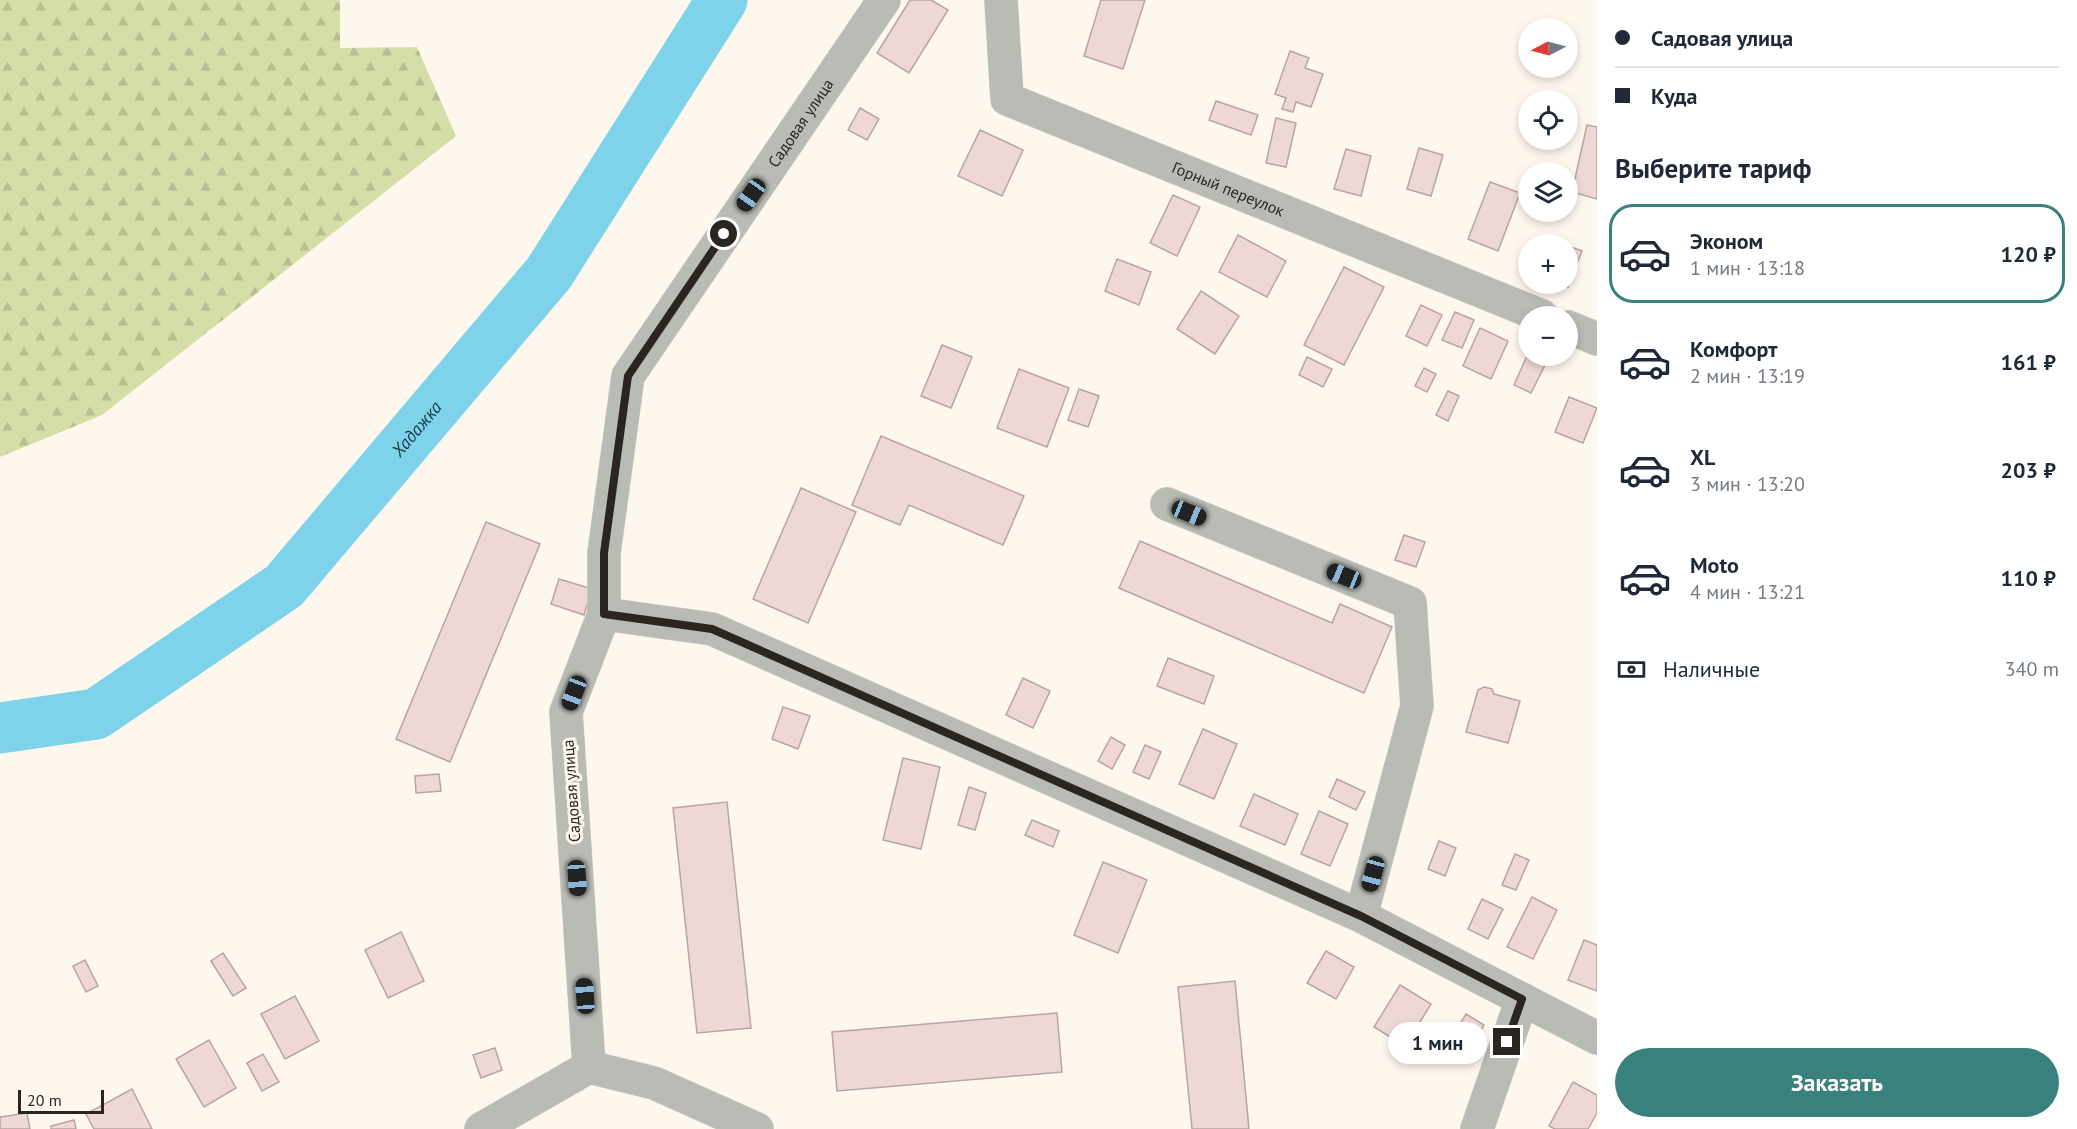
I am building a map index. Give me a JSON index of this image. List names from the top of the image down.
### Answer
{
  "streets": {
    "street": ["Садовая улица", "Горный переулок"]
  },
  "water": ["Хадажка"],
  "scale_bar": "20 m",
  "north": "left",
  "page": {
    "banner": ["Садовая улица", "Куда"],
    "map_buttons": ["+", "−"],
    "heading": "Выберите тариф",
    "list": [
      {
        "name": "Эконом",
        "note": "1 мин · 13:18",
        "value": "120 ₽"
      },
      {
        "name": "Комфорт",
        "note": "2 мин · 13:19",
        "value": "161 ₽"
      },
      {
        "name": "XL",
        "note": "3 мин · 13:20",
        "value": "203 ₽"
      },
      {
        "name": "Moto",
        "note": "4 мин · 13:21",
        "value": "110 ₽"
      }
    ],
    "pay": ["Наличные", "340 m"],
    "bubble": "1 мин",
    "buttons": "Заказать",
    "scale": "20 m"
  }
}
